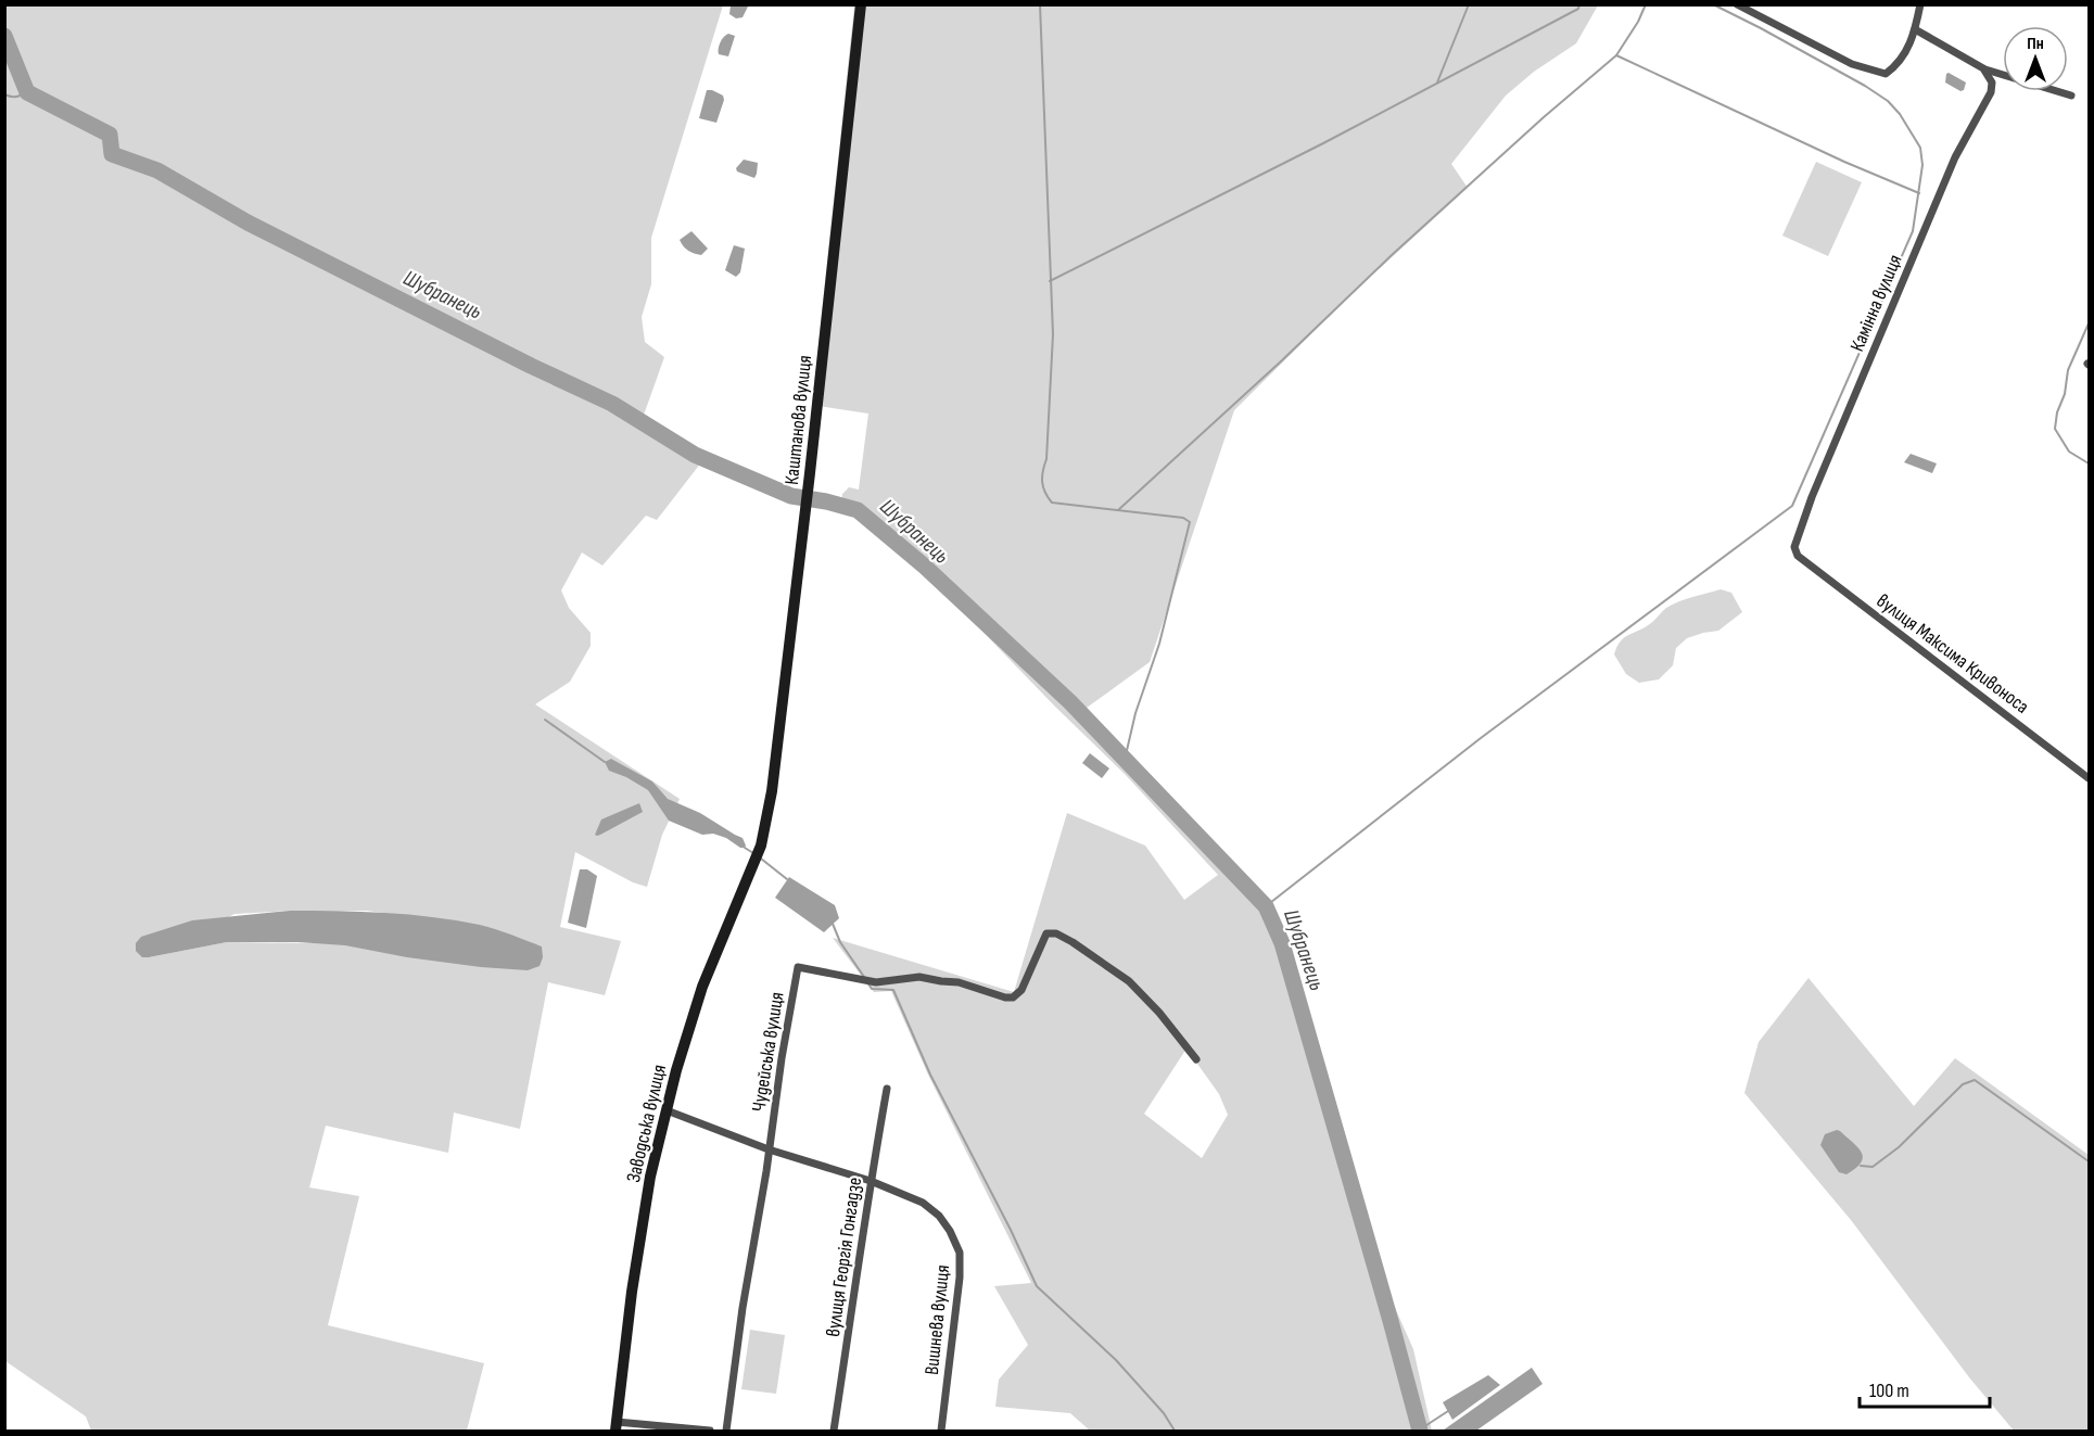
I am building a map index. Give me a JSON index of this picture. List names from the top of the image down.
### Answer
{
  "streets": {
    "main road": ["Каштанова вулиця", "Заводська вулиця"],
    "street": [
      "Камінна вулиця",
      "вулиця Максима Кривоноса",
      "Чудейська вулиця",
      "вулиця Георгія Гонгадзе",
      "Вишнева вулиця"
    ]
  },
  "crossings": [
    ["Камінна вулиця", "вулиця Максима Кривоноса"],
    ["Каштанова вулиця", "Заводська вулиця"],
    ["Чудейська вулиця", "Вишнева вулиця"],
    ["Заводська вулиця", "Вишнева вулиця"],
    ["вулиця Георгія Гонгадзе", "Вишнева вулиця"]
  ],
  "water": ["Шубранець"],
  "scale_bar": "100 m",
  "north": "top"
}
